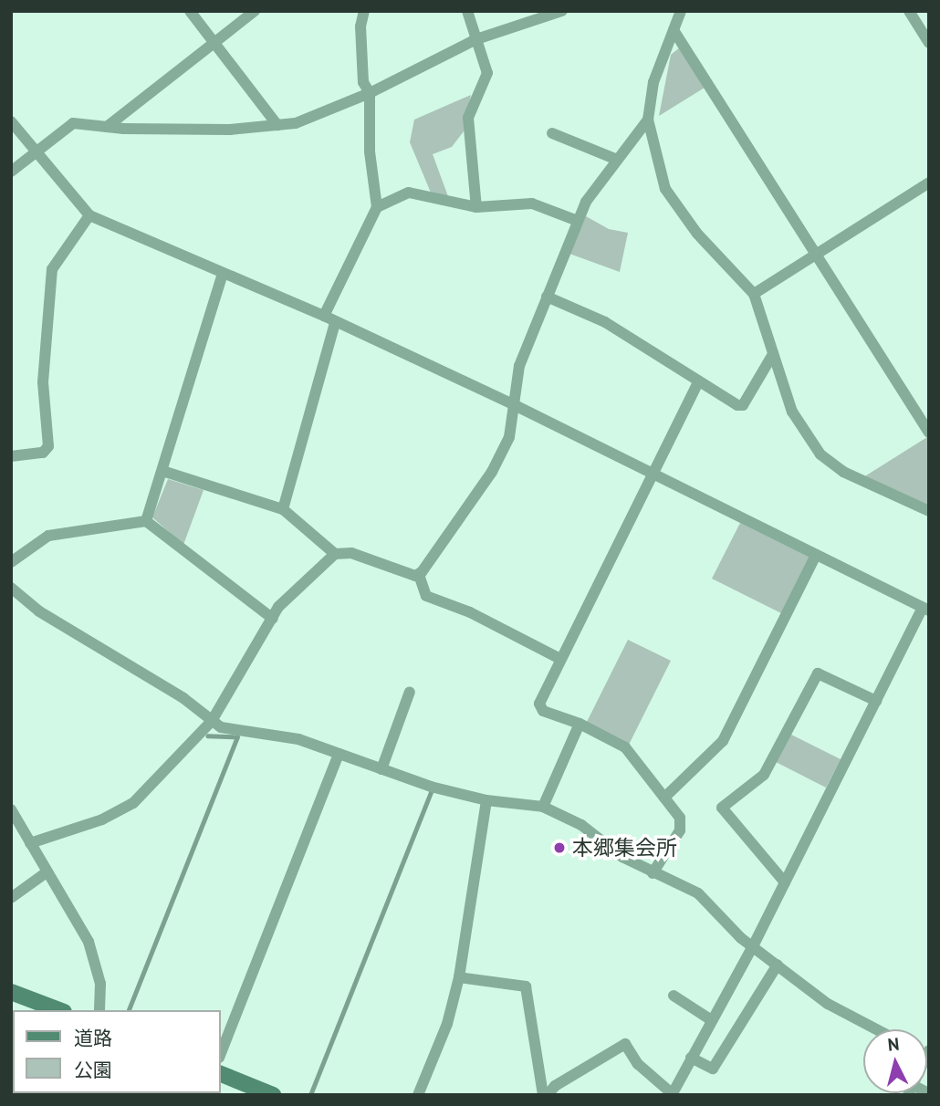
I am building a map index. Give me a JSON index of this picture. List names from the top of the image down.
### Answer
{
  "places": ["本郷集会所"],
  "legend": ["道路", "公園"],
  "north": "top"
}
